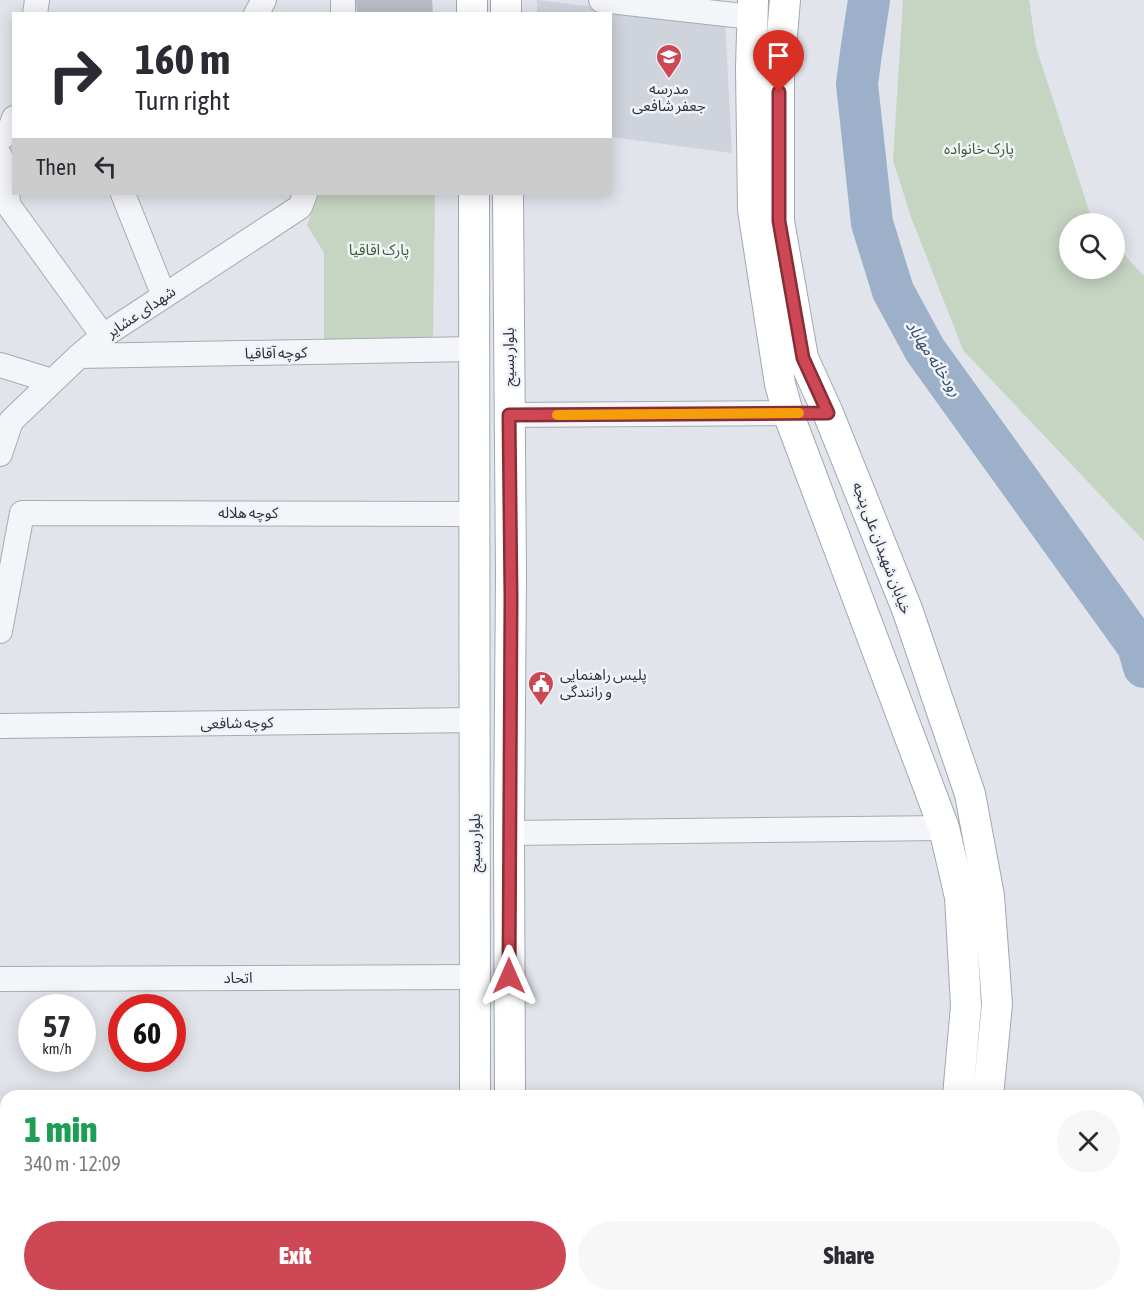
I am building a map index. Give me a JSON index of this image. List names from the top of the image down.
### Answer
{
  "streets": {
    "main road": ["بلوار بسیج", "خیابان شهیدان علی پنجه"],
    "street": [
      "شهدای عشایر",
      "کوچه آقاقیا",
      "کوچه هلاله",
      "کوچه شافعی",
      "اتحاد"
    ]
  },
  "crossings": [
    ["شهدای عشایر", "کوچه آقاقیا"],
    ["کوچه آقاقیا", "بلوار بسیج"],
    ["بلوار بسیج", "کوچه هلاله"],
    ["بلوار بسیج", "کوچه شافعی"],
    ["بلوار بسیج", "اتحاد"]
  ],
  "water": ["رودخانه مهاباد"],
  "parks": ["پارک خانواده", "پارک اقاقیا"],
  "places": {
    "school or university": ["مدرسه جعفر شافعی"],
    "public building": ["پلیس راهنمایی و رانندگی"]
  },
  "page": {
    "turn": ["160 m", "Turn right"],
    "then": "Then",
    "speed": "57 km/h",
    "limit": "60",
    "heading": ["1 min", "340 m · 12:09"],
    "buttons": ["Exit", "Share"]
  }
}
